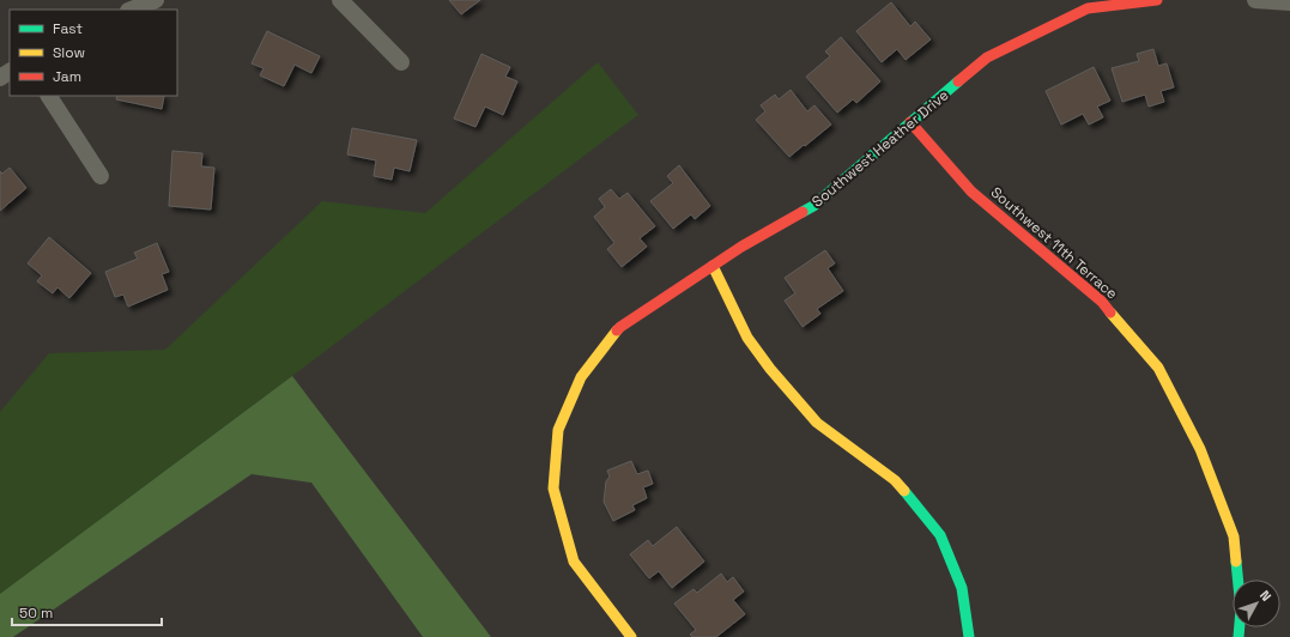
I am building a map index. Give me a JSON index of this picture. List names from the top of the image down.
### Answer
{
  "streets": {
    "street": ["Southwest Heather Drive", "Southwest 11th Terrace"]
  },
  "crossings": [
    ["Southwest Heather Drive", "Southwest 11th Terrace"]
  ],
  "legend": ["Fast", "Slow", "Jam"],
  "scale_bar": "50 m",
  "north": "top right"
}
